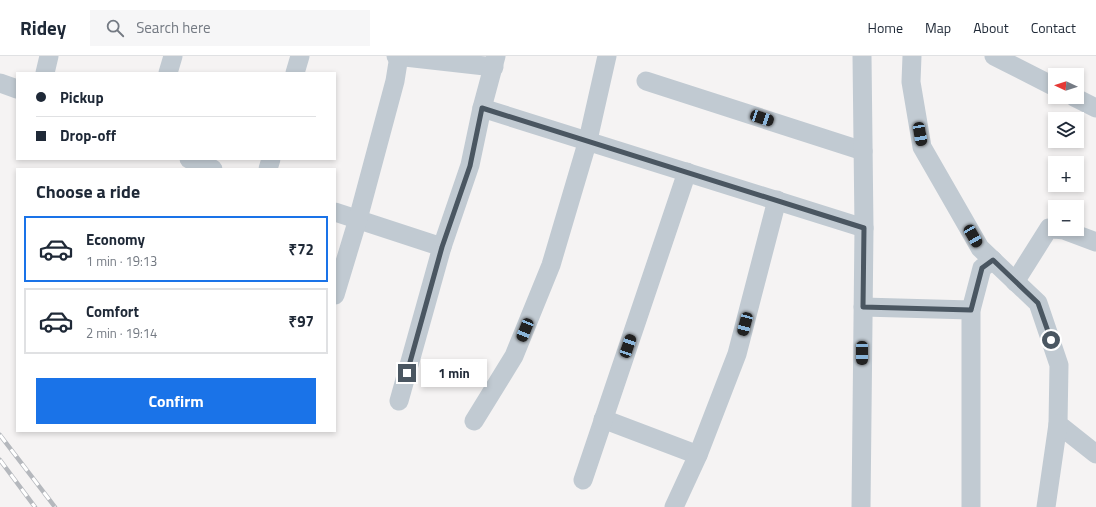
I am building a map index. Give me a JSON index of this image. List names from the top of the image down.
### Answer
{
  "north": "left",
  "page": {
    "header": "Ridey",
    "search": "Search here",
    "nav": [
      "Home",
      "Map",
      "About",
      "Contact"
    ],
    "map_buttons": ["+", "−"],
    "banner": ["Pickup", "Drop-off"],
    "heading": "Choose a ride",
    "list": [
      {
        "name": "Economy",
        "note": "1 min · 19:13",
        "value": "₹72"
      },
      {
        "name": "Comfort",
        "note": "2 min · 19:14",
        "value": "₹97"
      }
    ],
    "bubble": "1 min",
    "buttons": "Confirm"
  }
}
